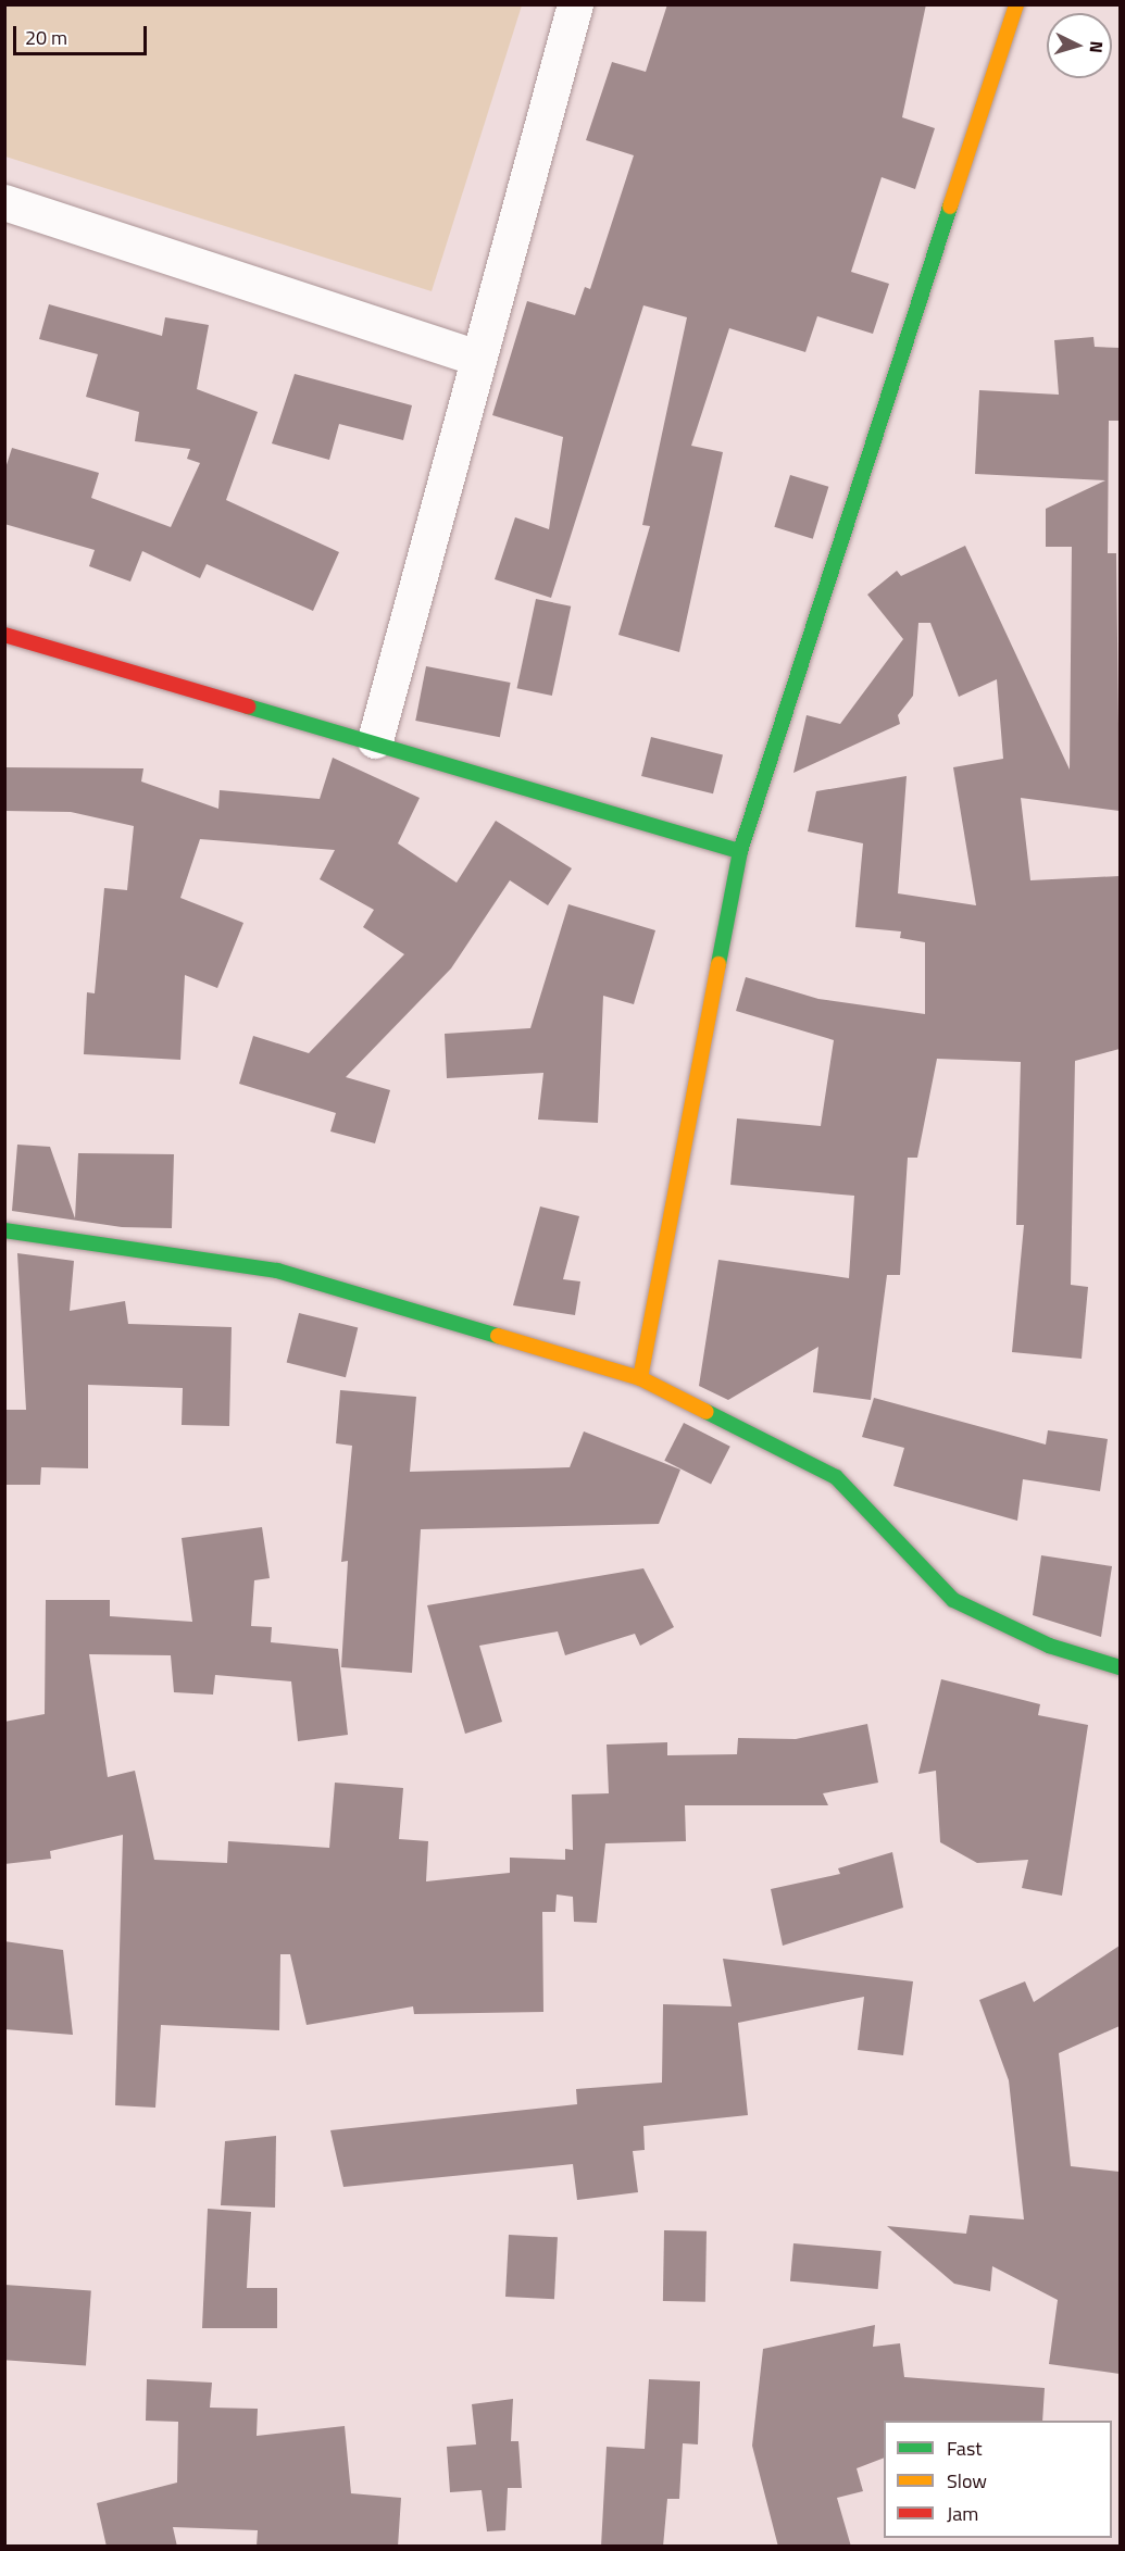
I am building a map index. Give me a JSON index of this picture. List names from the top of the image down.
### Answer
{
  "legend": ["Fast", "Slow", "Jam"],
  "scale_bar": "20 m",
  "north": "right"
}
